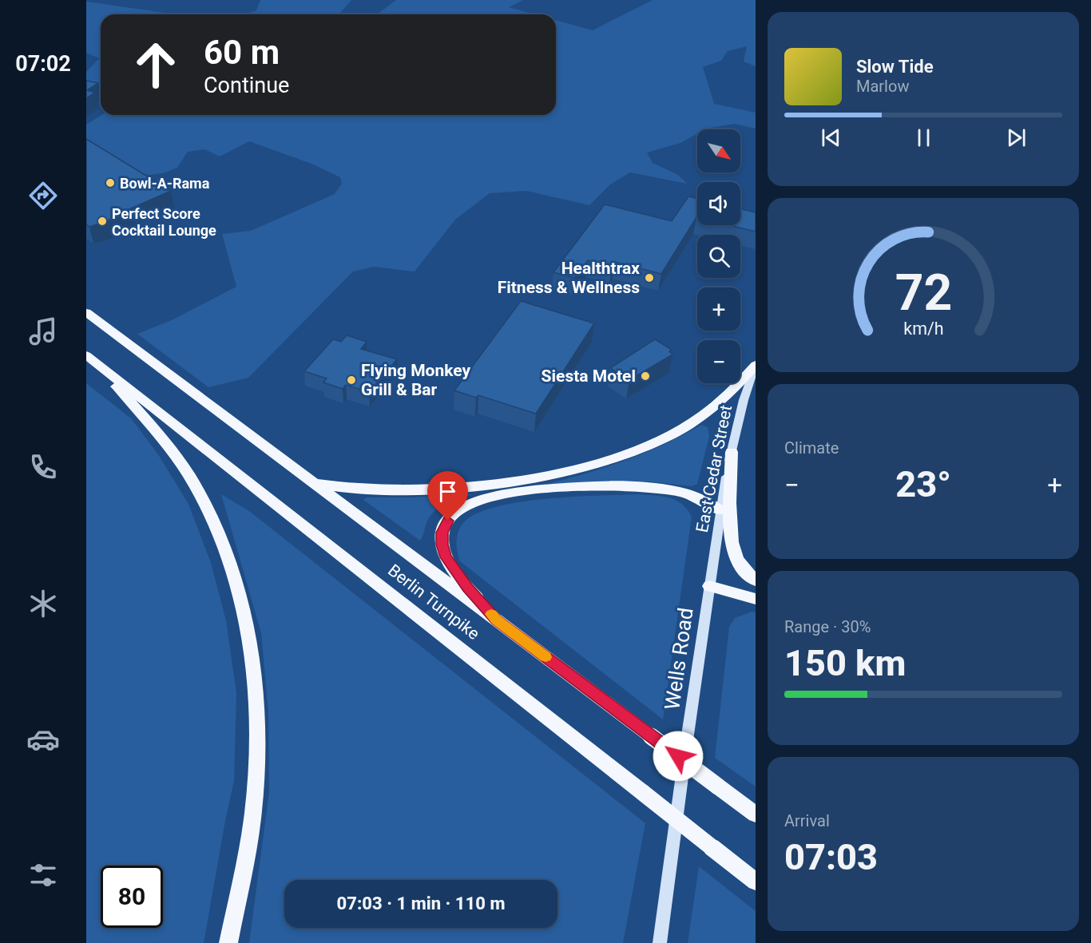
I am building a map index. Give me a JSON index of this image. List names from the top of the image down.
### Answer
{
  "streets": {
    "highway": ["Berlin Turnpike"],
    "main road": ["East Cedar Street", "Wells Road"]
  },
  "crossings": [
    ["East Cedar Street", "Wells Road"]
  ],
  "places": [
    "Bowl-A-Rama",
    "Perfect Score Cocktail Lounge",
    "Healthtrax Fitness & Wellness",
    "Siesta Motel",
    "Flying Monkey Grill & Bar"
  ],
  "north": "bottom right",
  "page": {
    "tabs": "07:02",
    "turn": ["60 m", "Continue"],
    "song": ["Slow Tide", "Marlow"],
    "map_buttons": ["+", "−"],
    "tile": [
      "Climate",
      ["Range · 30%", "150 km"],
      ["Arrival", "07:03"]
    ],
    "heat": ["−", "23°", "+"],
    "limit": "80",
    "trip": "07:03 · 1 min · 110 m",
    "gauge": ["72", "km/h"]
  }
}
